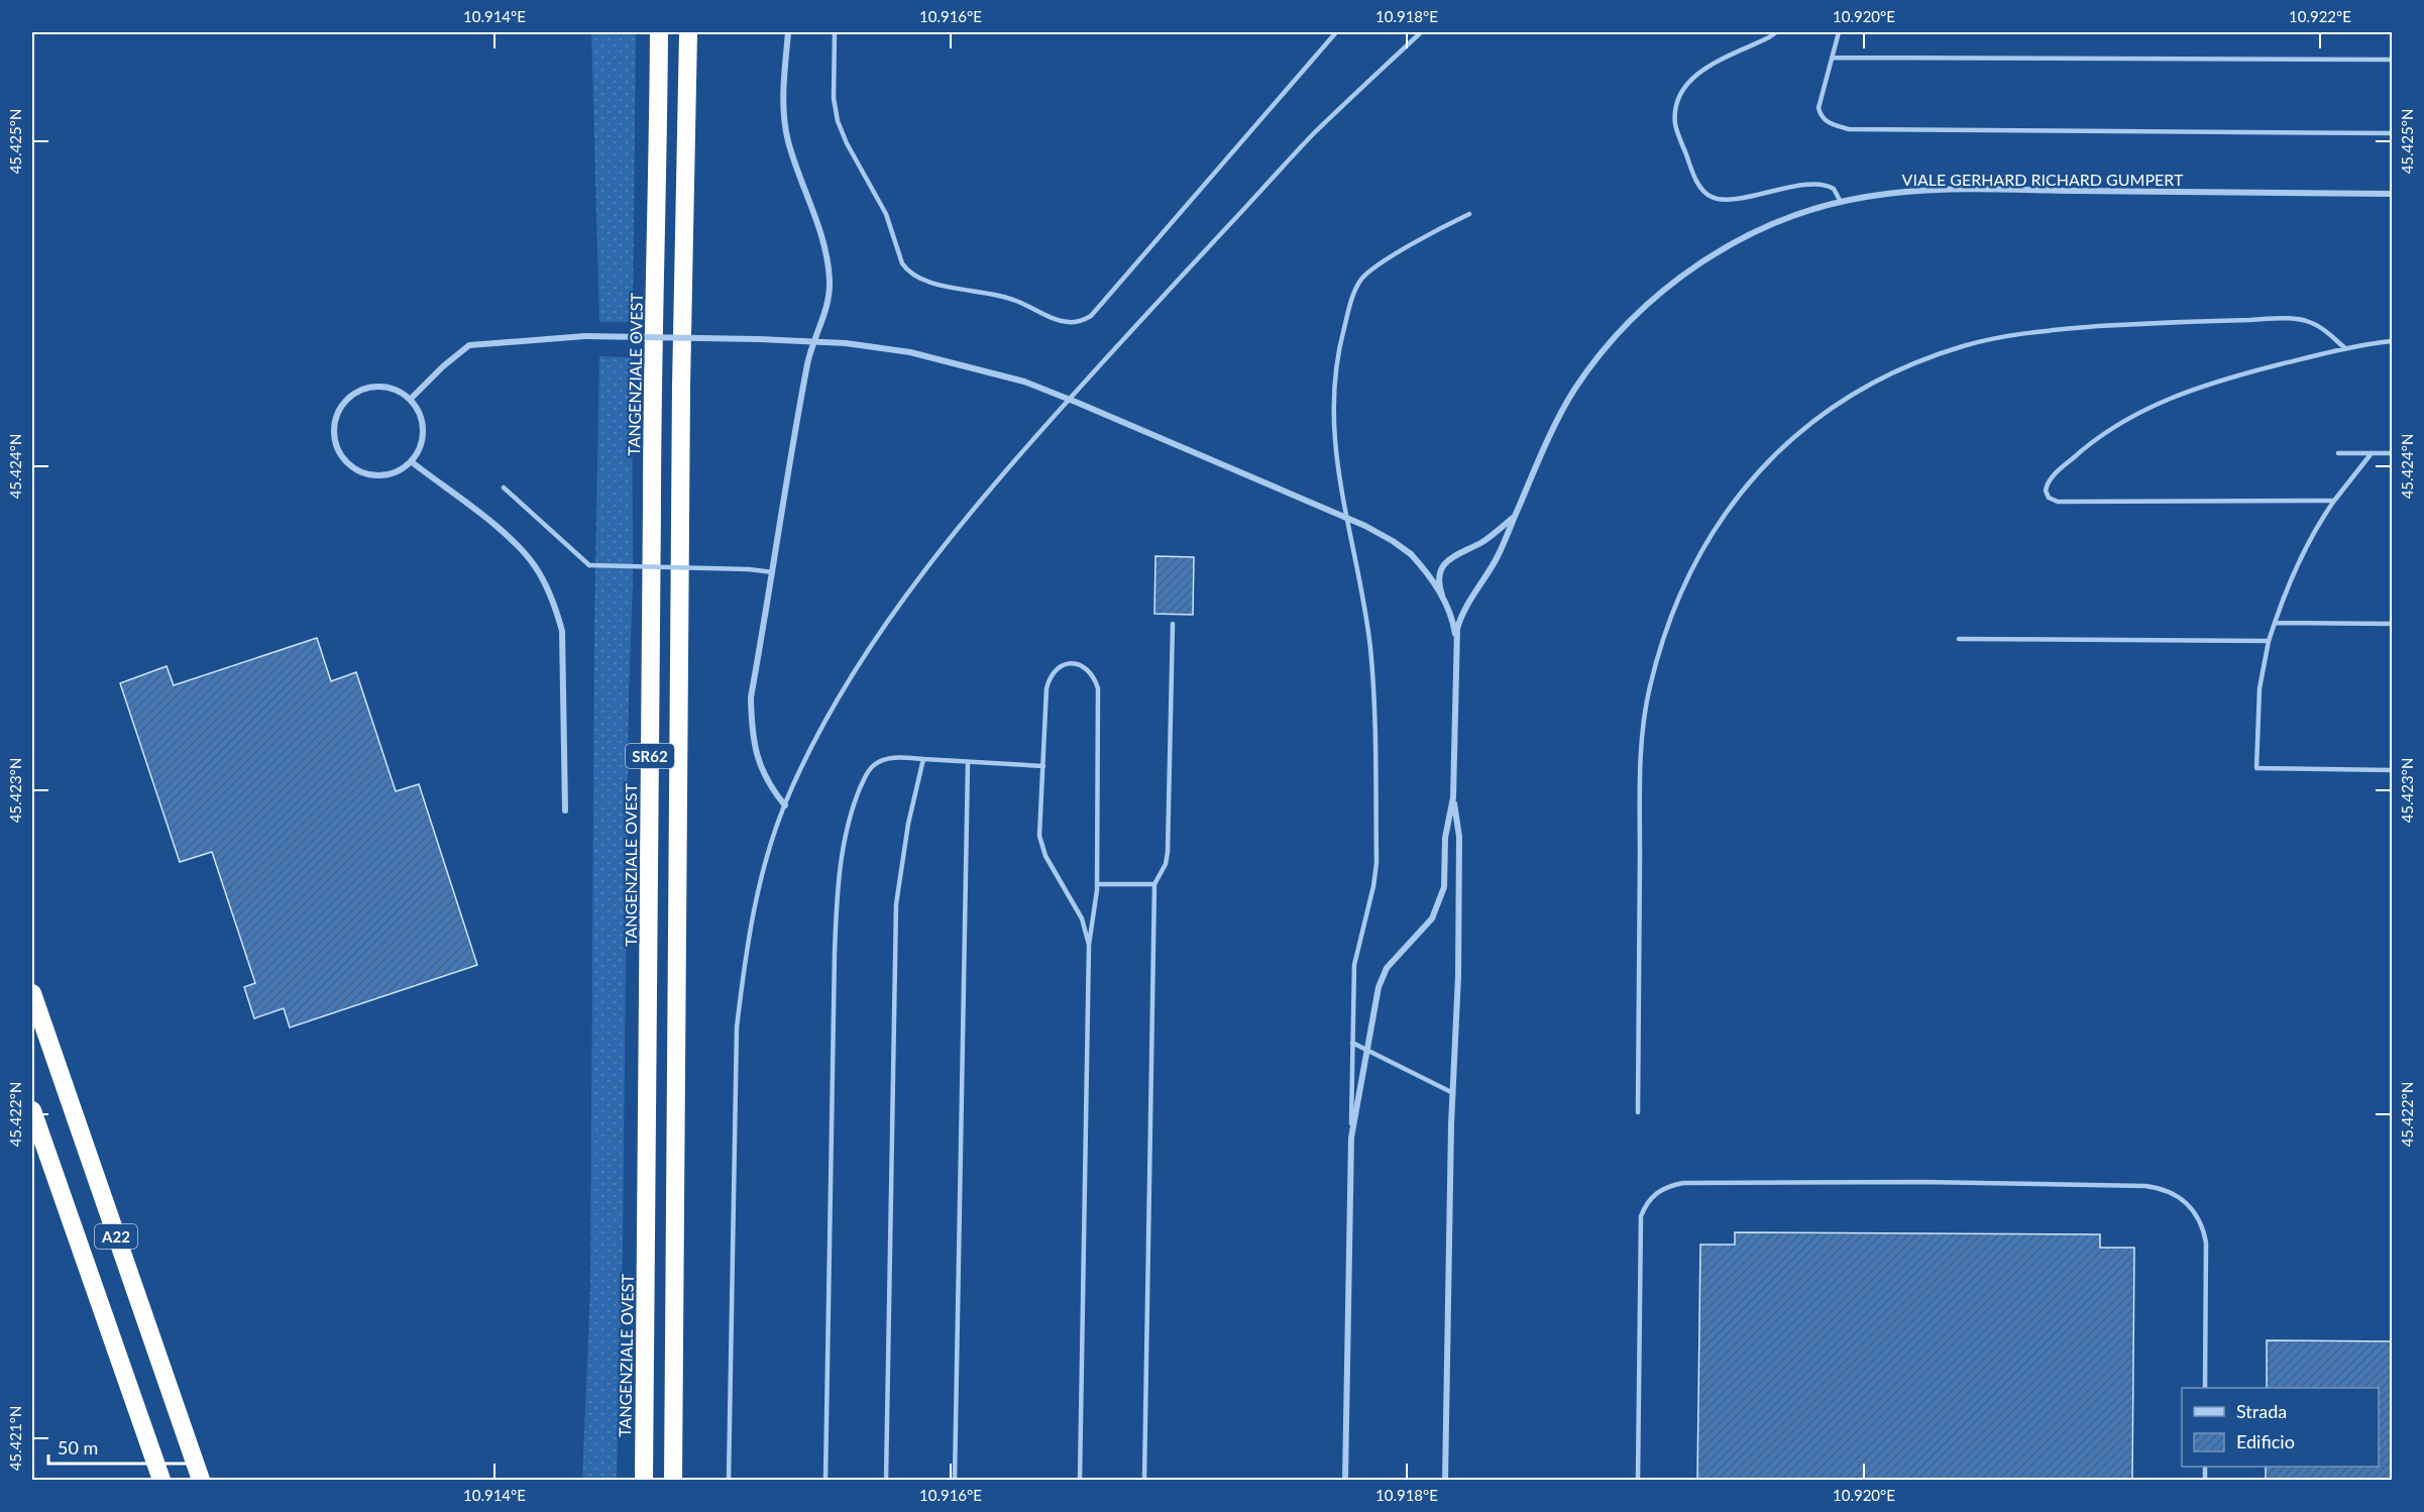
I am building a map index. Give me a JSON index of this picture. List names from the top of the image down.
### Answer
{
  "streets": {
    "highway": ["TANGENZIALE OVEST", "SR62", "A22"],
    "street": ["VIALE GERHARD RICHARD GUMPERT"]
  },
  "legend": ["Strada", "Edificio"],
  "scale_bar": "50 m",
  "coordinates": [
    "10.914°E",
    "10.916°E",
    "10.918°E",
    "10.920°E",
    "10.922°E",
    "45.425°N",
    "45.424°N",
    "45.423°N",
    "45.422°N",
    "45.421°N"
  ]
}
